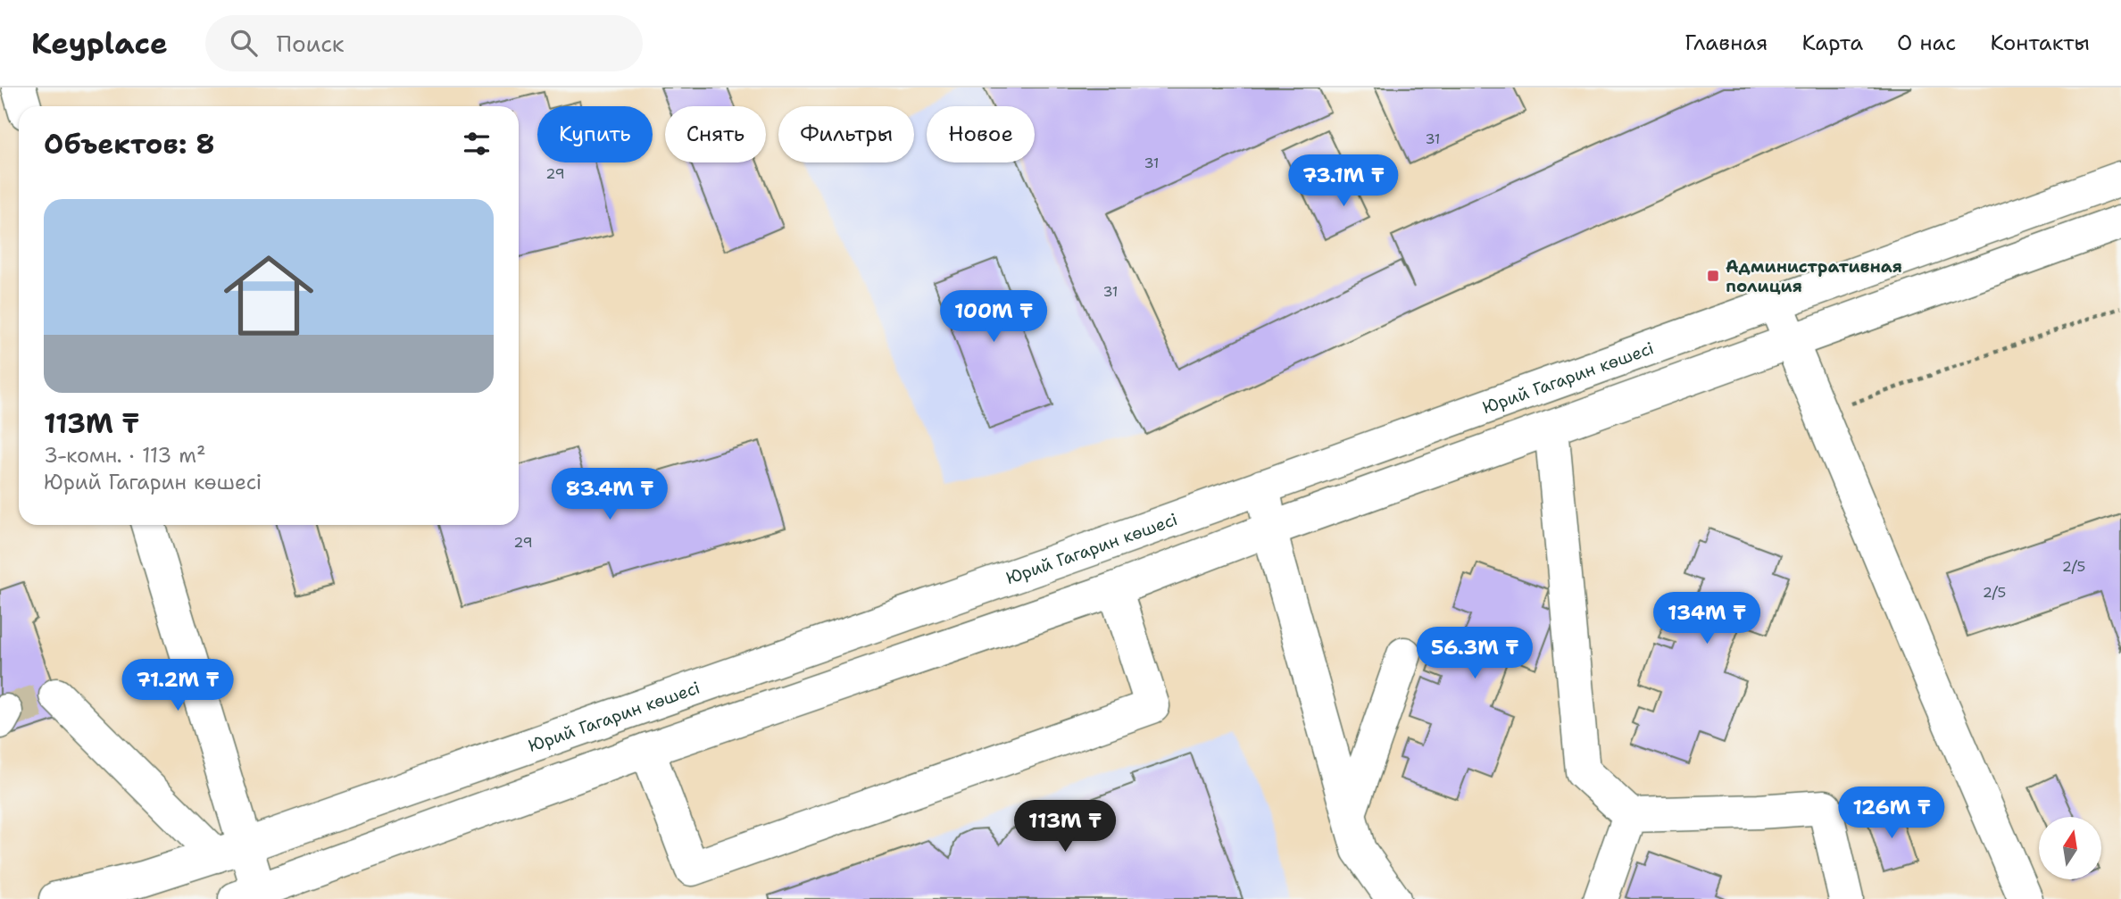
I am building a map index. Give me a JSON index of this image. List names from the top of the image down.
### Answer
{
  "streets": {
    "main road": ["Юрий Гагарин көшесі"]
  },
  "places": {
    "transit": ["Административная полиция"]
  },
  "house_numbers": [
    "31",
    "31",
    "29",
    "31",
    "29",
    "2/5",
    "2/5"
  ],
  "north": "top",
  "page": {
    "header": "Keyplace",
    "search": "Поиск",
    "nav": [
      "Главная",
      "Карта",
      "О нас",
      "Контакты"
    ],
    "chip": [
      "Купить",
      "Снять",
      "Фильтры",
      "Новое"
    ],
    "heading": "Объектов: 8",
    "price": [
      "73.1M ₸",
      "100M ₸",
      "83.4M ₸",
      "134M ₸",
      "56.3M ₸",
      "71.2M ₸",
      "126M ₸",
      "113M ₸"
    ],
    "list": [
      {
        "name": "113M ₸",
        "note": "3-комн. · 113 m² · Юрий Гагарин көшесі"
      }
    ]
  }
}
